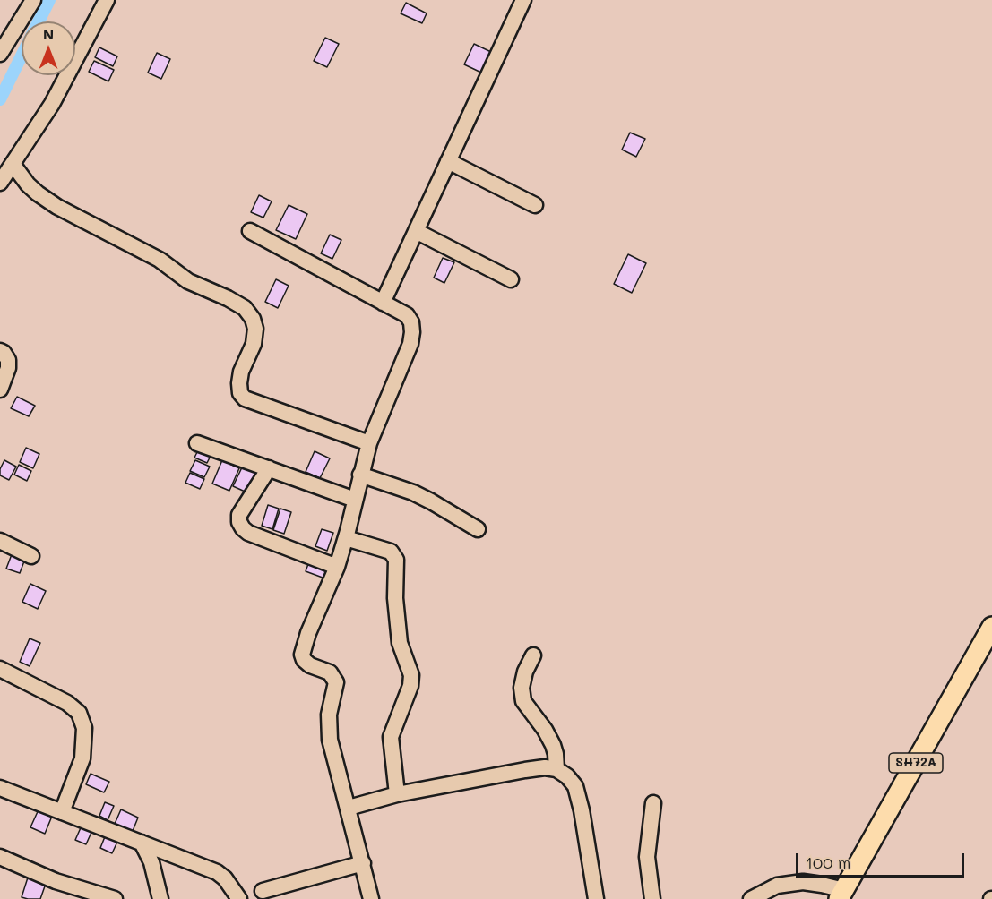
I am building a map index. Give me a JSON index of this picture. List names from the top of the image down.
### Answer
{
  "streets": {
    "main road": ["SH72A"]
  },
  "scale_bar": "100 m",
  "north": "top"
}
